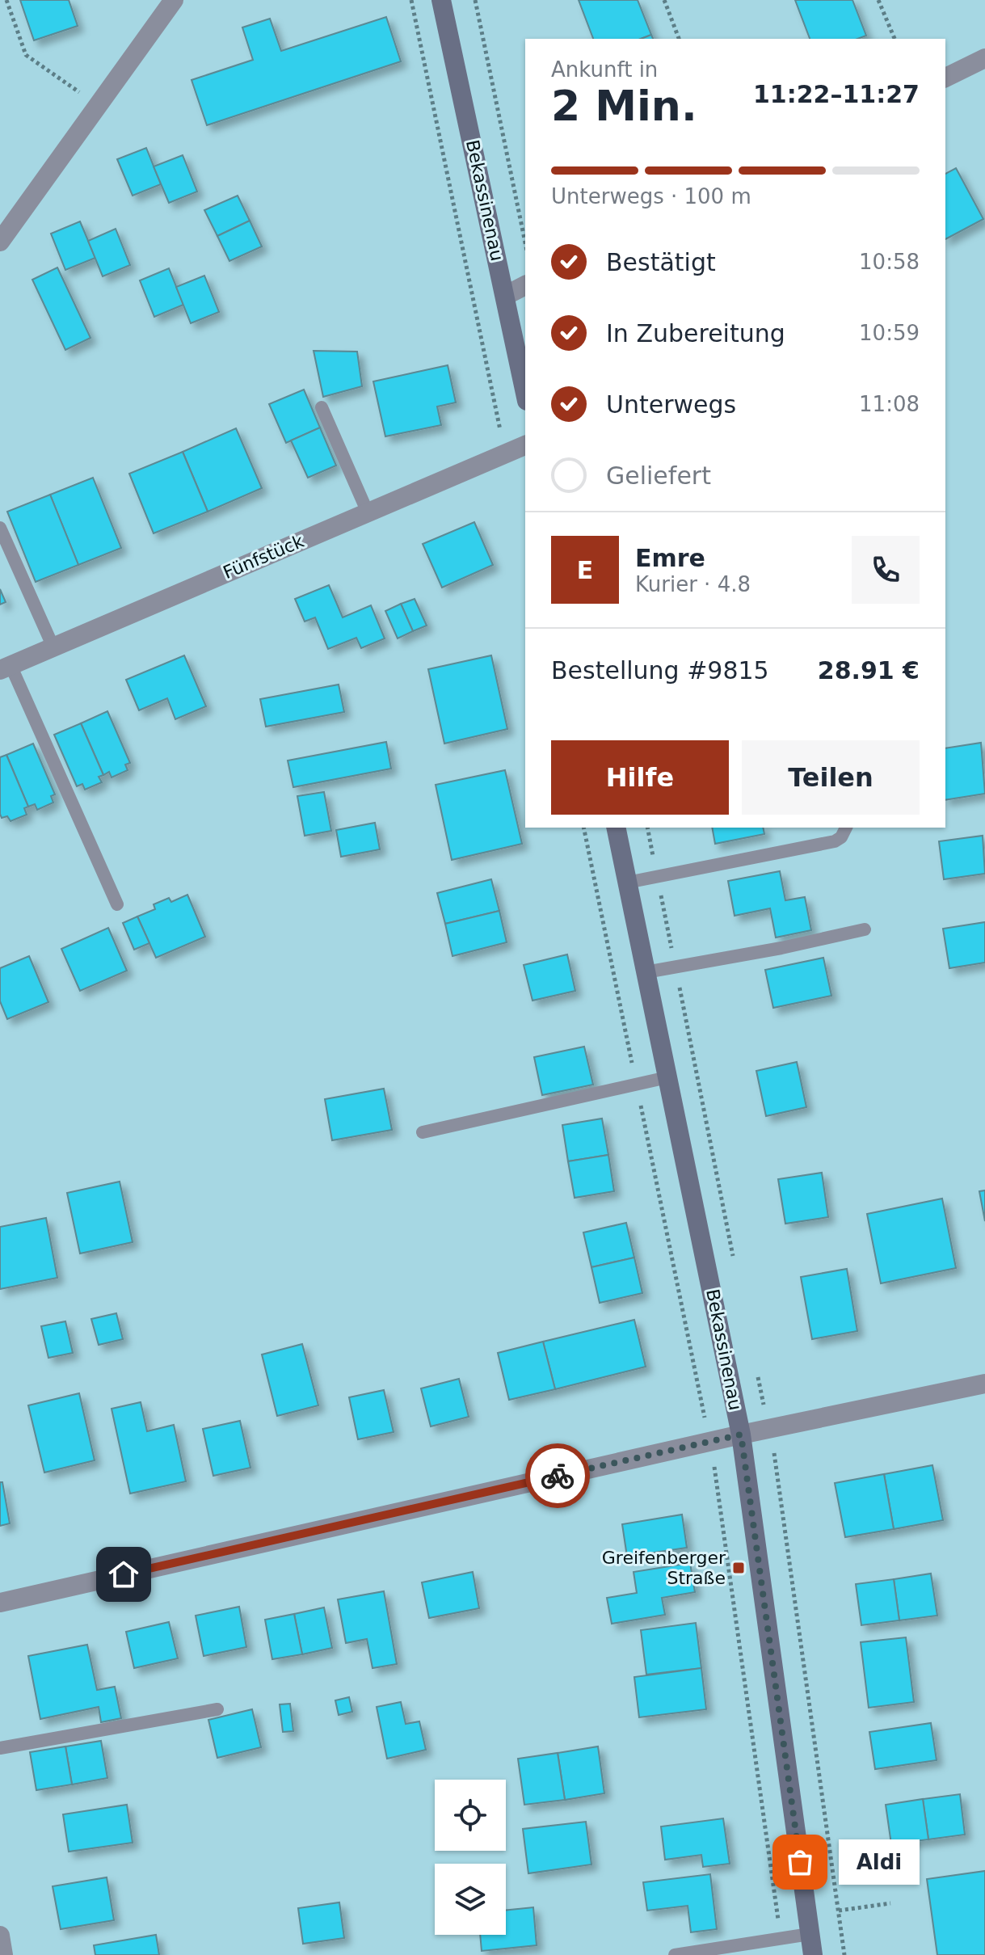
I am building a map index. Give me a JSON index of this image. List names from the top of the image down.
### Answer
{
  "streets": {
    "street": ["Bekassinenau", "Fünfstück"]
  },
  "places": {
    "transit": ["Greifenberger Straße"],
    "other": ["Aldi"]
  },
  "page": {
    "heading": ["2 Min.", "Ankunft in", "11:22–11:27"],
    "panel": [
      "Emre",
      "Kurier · 4.8",
      "Bestellung #9815",
      "28.91 €"
    ],
    "bar": "Unterwegs · 100 m",
    "list": [
      ["Bestätigt", "10:58"],
      ["In Zubereitung", "10:59"],
      ["Unterwegs", "11:08"],
      "Geliefert"
    ],
    "round": "E",
    "buttons": ["Hilfe", "Teilen"],
    "bubble": "Aldi"
  }
}
